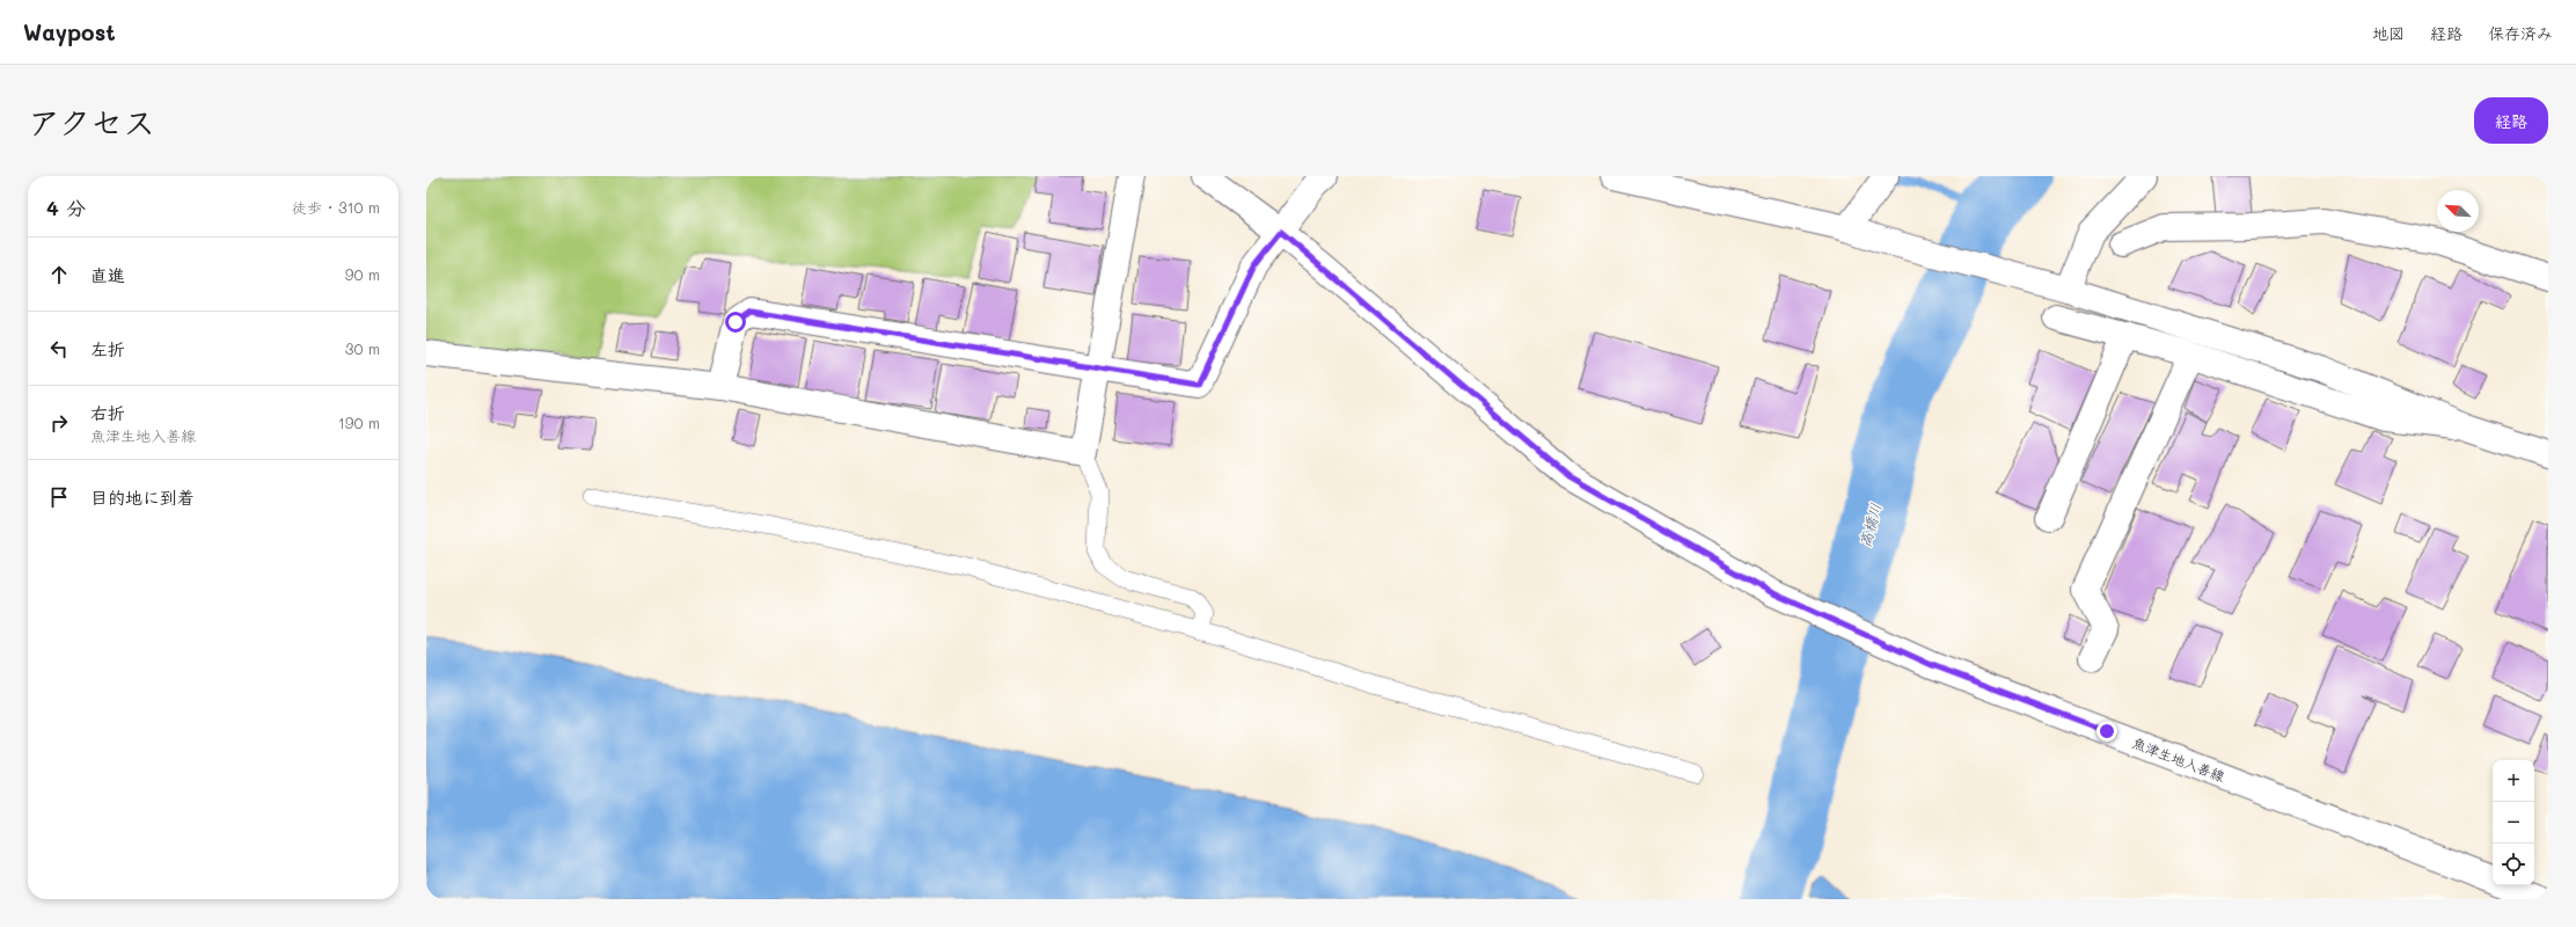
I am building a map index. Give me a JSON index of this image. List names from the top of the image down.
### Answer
{
  "streets": {
    "street": ["魚津生地入善線"]
  },
  "water": ["高橋川"],
  "north": "top left",
  "page": {
    "header": "Waypost",
    "nav": ["地図", "経路", "保存済み"],
    "title": "アクセス",
    "buttons": "経路",
    "heading": ["4 分", "徒歩 · 310 m"],
    "list": [
      ["直進", "90 m"],
      ["左折", "30 m"],
      ["右折", "魚津生地入善線", "190 m"],
      "目的地に到着"
    ],
    "map_buttons": ["+", "−"]
  }
}
